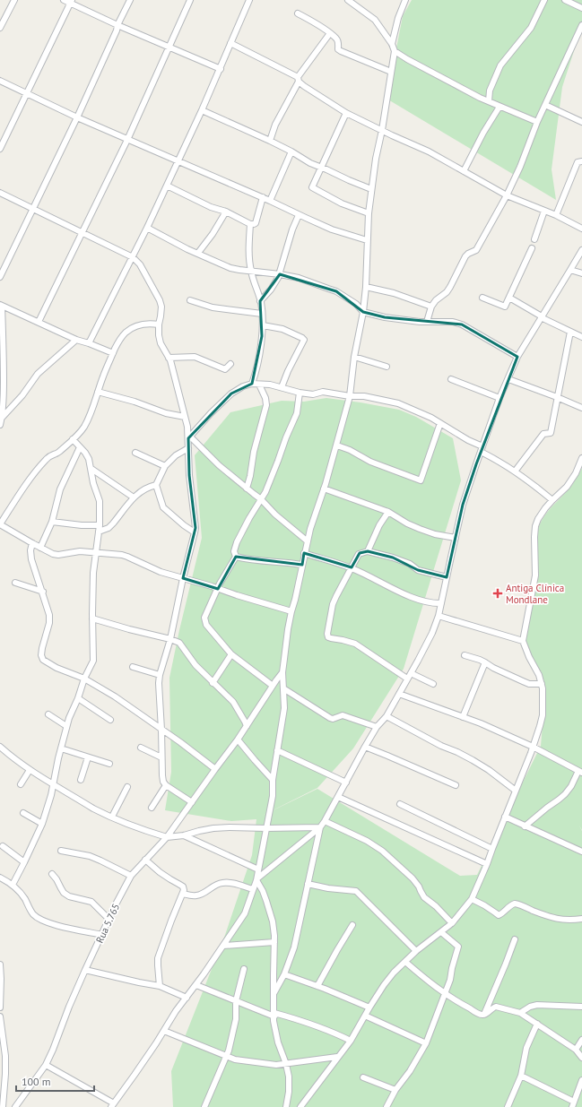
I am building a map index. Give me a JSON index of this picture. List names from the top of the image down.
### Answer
{
  "streets": {
    "street": ["Rua 5.765"]
  },
  "places": {
    "health": ["Antiga Clínica Mondlane"]
  },
  "scale_bar": "100 m"
}
